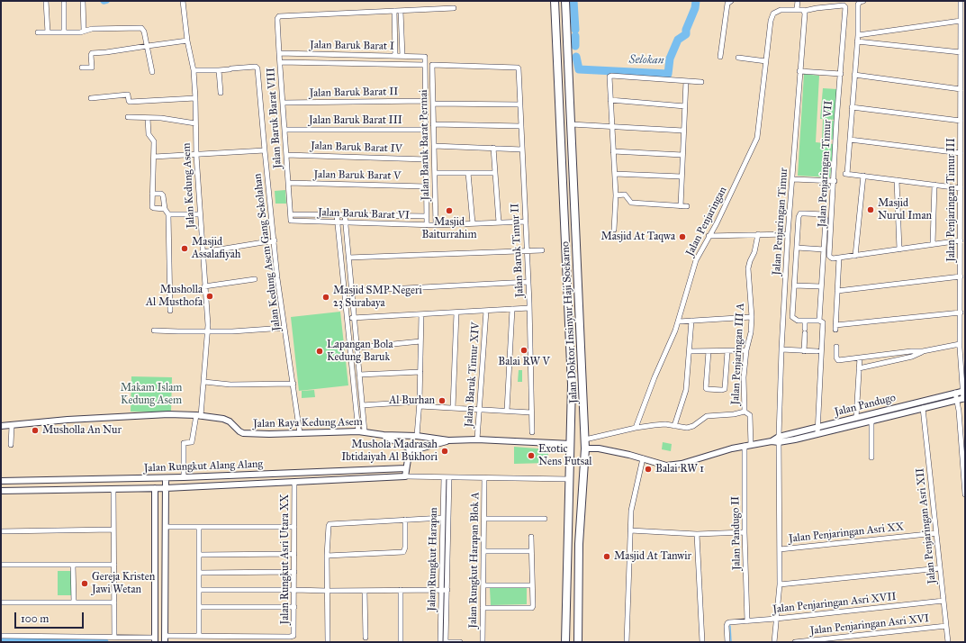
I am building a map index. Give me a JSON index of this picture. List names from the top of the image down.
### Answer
{
  "streets": {
    "main road": ["Jalan Doktor Insinyur Haji Soekarno"],
    "street": [
      "Jalan Baruk Barat I",
      "Jalan Baruk Barat II",
      "Jalan Baruk Barat VIII",
      "Jalan Baruk Barat III",
      "Jalan Baruk Barat Permai",
      "Jalan Baruk Barat IV",
      "Jalan Penjaringan Timur VII",
      "Jalan Baruk Barat V",
      "Jalan Kedung Asem",
      "Jalan Penjaringan Timur III",
      "Jalan Baruk Barat VI",
      "Jalan Penjaringan",
      "Jalan Penjaringan Timur",
      "Jalan Baruk Timur II",
      "Jalan Kedung Asem Gang Sekolahan",
      "Jalan Penjaringan III A",
      "Jalan Baruk Timur XIV",
      "Jalan Pandugo",
      "Jalan Raya Kedung Asem",
      "Jalan Rungkut Alang Alang",
      "Jalan Penjaringan Asri XII",
      "Jalan Pandugo II",
      "Jalan Penjaringan Asri XX",
      "Jalan Rungkut Asri Utara XX",
      "Jalan Rungkut Harapan",
      "Jalan Rungkut Harapan Blok A",
      "Jalan Penjaringan Asri XVII",
      "Jalan Penjaringan Asri XVI"
    ]
  },
  "crossings": [
    ["Jalan Baruk Barat I", "Jalan Baruk Barat VIII"],
    ["Jalan Baruk Barat I", "Jalan Baruk Barat Permai"],
    ["Jalan Baruk Barat II", "Jalan Baruk Barat VIII"],
    ["Jalan Baruk Barat II", "Jalan Baruk Barat Permai"],
    ["Jalan Baruk Barat VIII", "Jalan Baruk Barat III"],
    ["Jalan Baruk Barat VIII", "Jalan Baruk Barat IV"],
    ["Jalan Baruk Barat VIII", "Jalan Baruk Barat V"],
    ["Jalan Baruk Barat VIII", "Jalan Baruk Barat VI"],
    ["Jalan Baruk Barat III", "Jalan Baruk Barat Permai"],
    ["Jalan Baruk Barat Permai", "Jalan Baruk Barat IV"],
    ["Jalan Baruk Barat Permai", "Jalan Baruk Barat V"],
    ["Jalan Baruk Barat Permai", "Jalan Baruk Barat VI"],
    ["Jalan Baruk Barat Permai", "Jalan Baruk Timur II"],
    ["Jalan Penjaringan Timur VII", "Jalan Penjaringan Timur"],
    ["Jalan Kedung Asem", "Jalan Raya Kedung Asem"],
    ["Jalan Kedung Asem", "Jalan Rungkut Alang Alang"],
    ["Jalan Penjaringan Timur III", "Jalan Pandugo"],
    ["Jalan Baruk Barat VI", "Jalan Baruk Timur II"],
    ["Jalan Penjaringan Timur", "Jalan Pandugo"],
    ["Jalan Penjaringan Timur", "Jalan Penjaringan Asri XX"],
    ["Jalan Penjaringan Timur", "Jalan Penjaringan Asri XVII"],
    ["Jalan Baruk Timur II", "Jalan Raya Kedung Asem"],
    ["Jalan Kedung Asem Gang Sekolahan", "Jalan Raya Kedung Asem"],
    ["Jalan Doktor Insinyur Haji Soekarno", "Jalan Pandugo"],
    ["Jalan Doktor Insinyur Haji Soekarno", "Jalan Raya Kedung Asem"],
    ["Jalan Penjaringan III A", "Jalan Pandugo"],
    ["Jalan Penjaringan III A", "Jalan Pandugo II"],
    ["Jalan Baruk Timur XIV", "Jalan Raya Kedung Asem"],
    ["Jalan Pandugo", "Jalan Penjaringan Asri XII"],
    ["Jalan Pandugo", "Jalan Pandugo II"],
    ["Jalan Rungkut Alang Alang", "Jalan Rungkut Asri Utara XX"],
    ["Jalan Penjaringan Asri XII", "Jalan Penjaringan Asri XX"],
    ["Jalan Penjaringan Asri XII", "Jalan Penjaringan Asri XVII"],
    ["Jalan Penjaringan Asri XII", "Jalan Penjaringan Asri XVI"],
    ["Jalan Pandugo II", "Jalan Penjaringan Asri XVII"],
    ["Jalan Rungkut Harapan", "Jalan Rungkut Harapan Blok A"]
  ],
  "water": ["Selokan"],
  "parks": ["Makam Islam Kedung Asem"],
  "places": [
    "Masjid Nurul Iman",
    "Masjid Baiturrahim",
    "Masjid At Taqwa",
    "Masjid Assalafiyah",
    "Musholla Al Musthofa",
    "Masjid SMP Negeri 23 Surabaya",
    "Balai RW V",
    "Lapangan Bola Kedung Baruk",
    "Al Burhan",
    "Musholla An Nur",
    "Mushola Madrasah Ibtidaiyah Al Bukhori",
    "Exotic Nens Futsal",
    "Balai RW 1",
    "Masjid At Tanwir",
    "Gereja Kristen Jawi Wetan"
  ],
  "scale_bar": "100 m"
}
